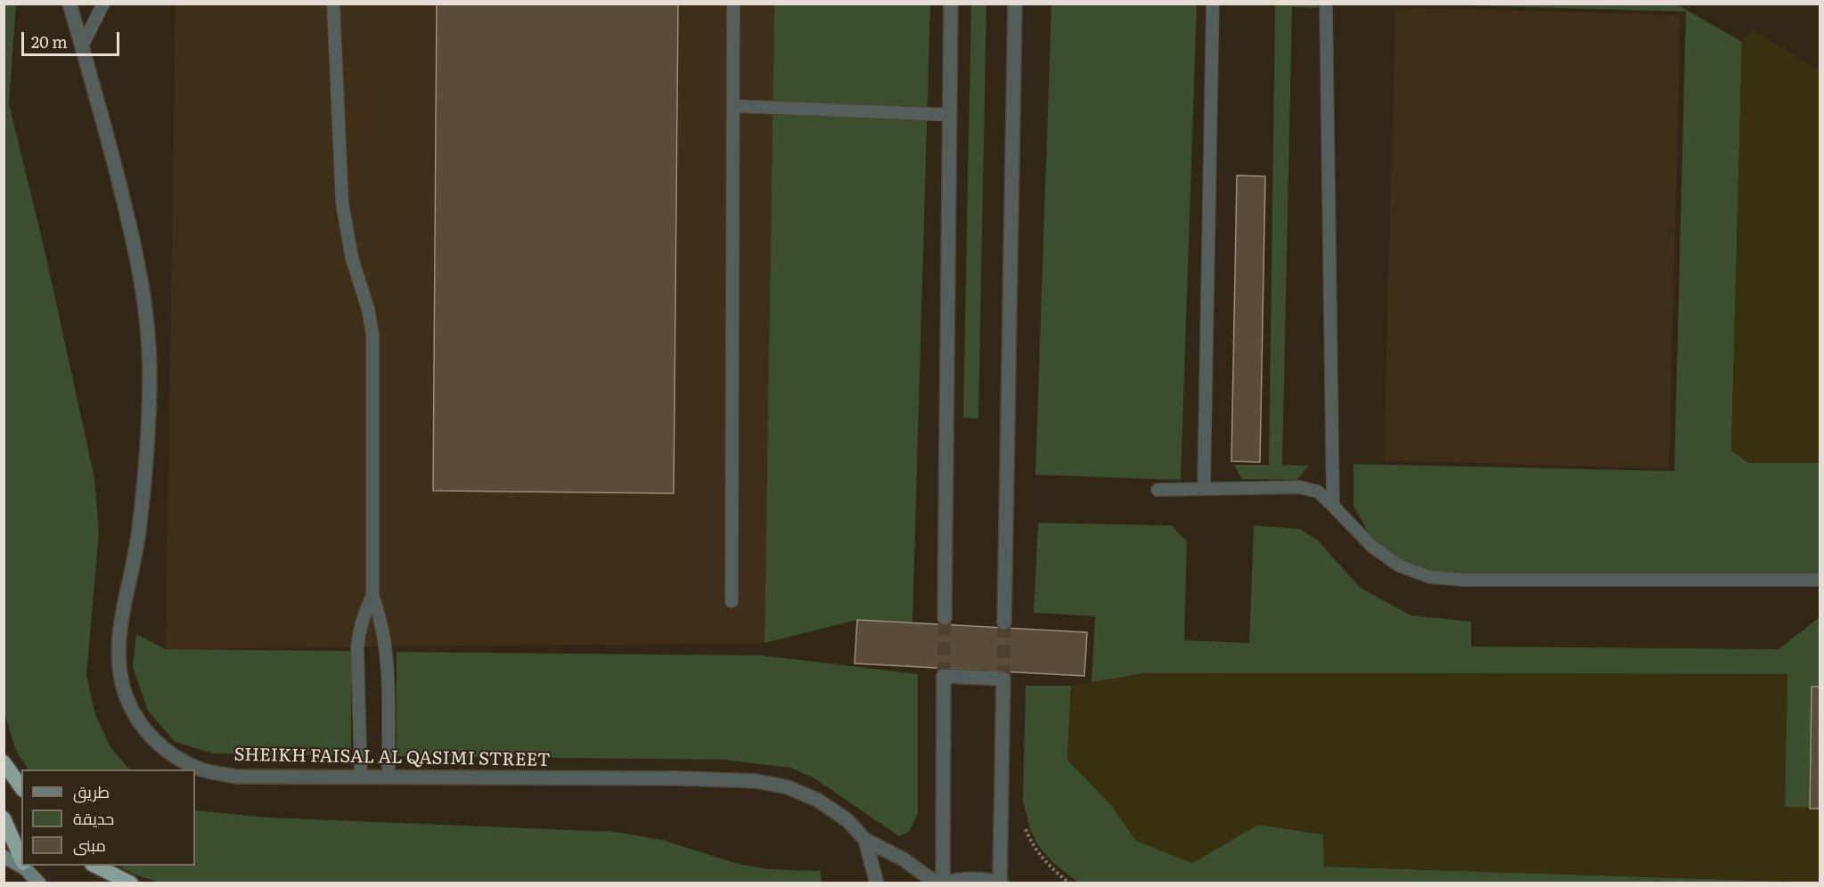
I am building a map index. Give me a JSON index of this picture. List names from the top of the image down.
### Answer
{
  "streets": {
    "street": ["SHEIKH FAISAL AL QASIMI STREET"]
  },
  "legend": ["طريق", "حديقة", "مبنى"],
  "scale_bar": "20 m"
}
